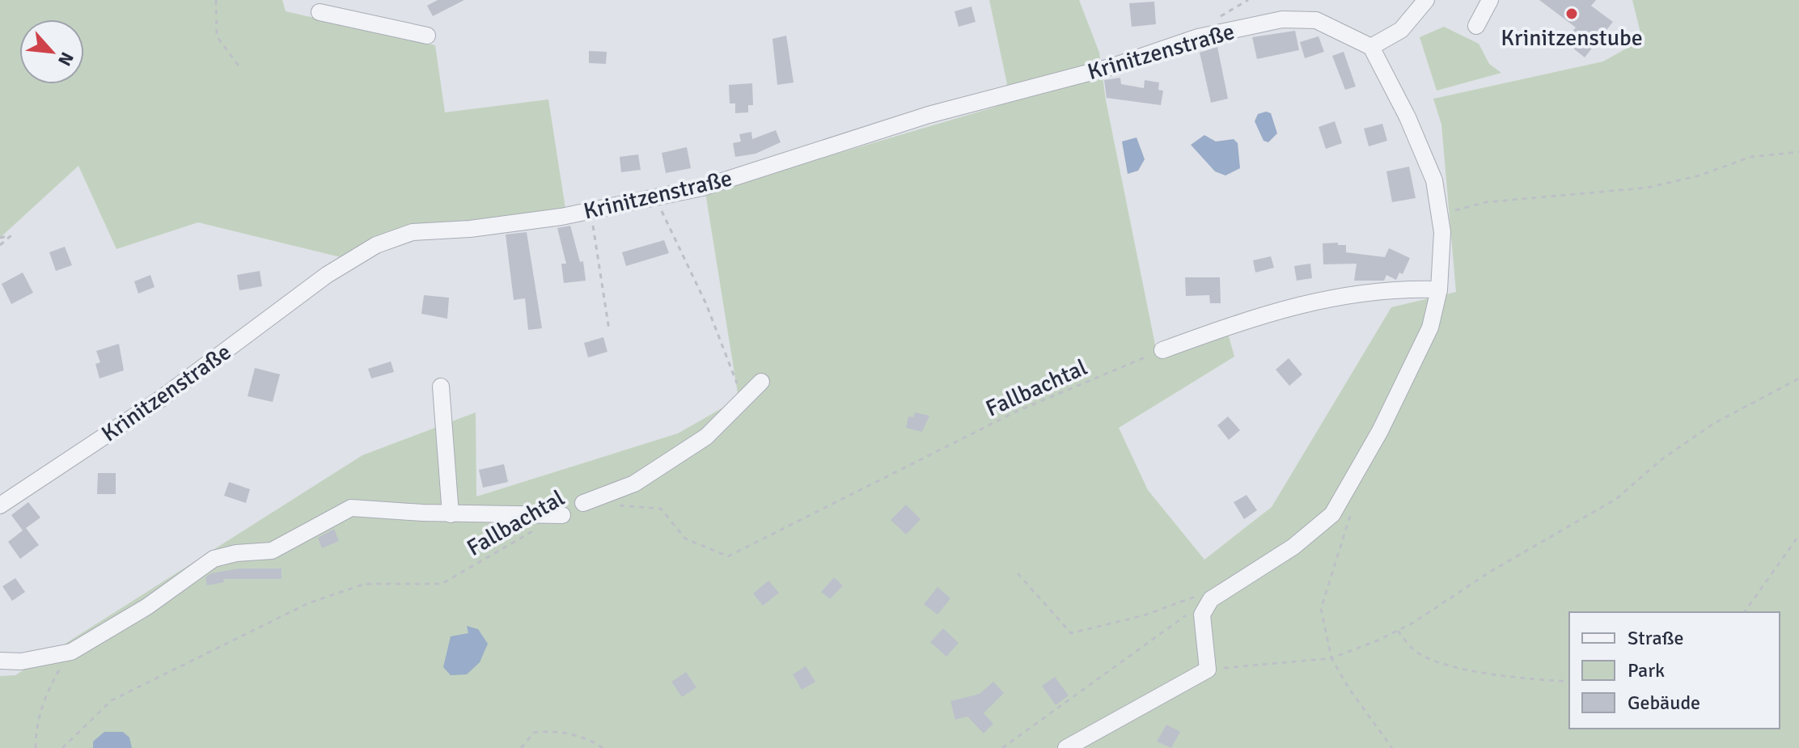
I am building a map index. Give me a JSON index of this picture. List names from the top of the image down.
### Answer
{
  "streets": {
    "street": ["Krinitzenstraße"],
    "path": ["Fallbachtal"]
  },
  "places": ["Krinitzenstube"],
  "legend": ["Straße", "Park", "Gebäude"],
  "north": "bottom right"
}
